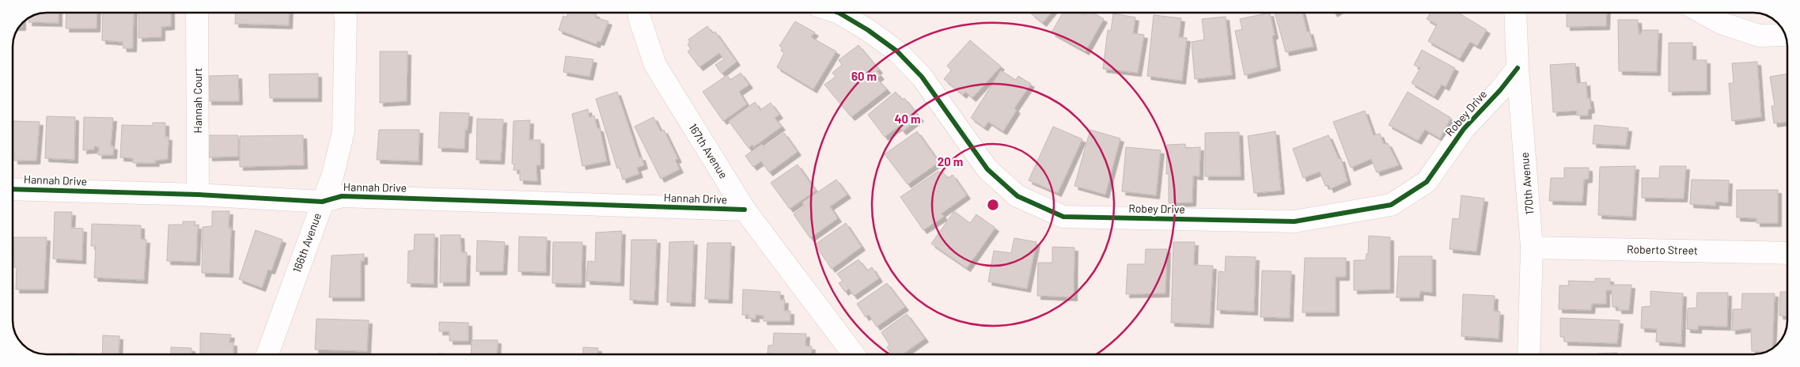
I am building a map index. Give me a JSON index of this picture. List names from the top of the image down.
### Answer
{
  "streets": {
    "street": [
      "Hannah Court",
      "Robey Drive",
      "167th Avenue",
      "Hannah Drive",
      "170th Avenue",
      "166th Avenue",
      "Roberto Street"
    ]
  },
  "crossings": [
    ["Hannah Court", "Hannah Drive"],
    ["Robey Drive", "170th Avenue"],
    ["167th Avenue", "Hannah Drive"],
    ["Hannah Drive", "166th Avenue"],
    ["170th Avenue", "Roberto Street"]
  ],
  "rings": ["60 m", "40 m", "20 m"]
}
